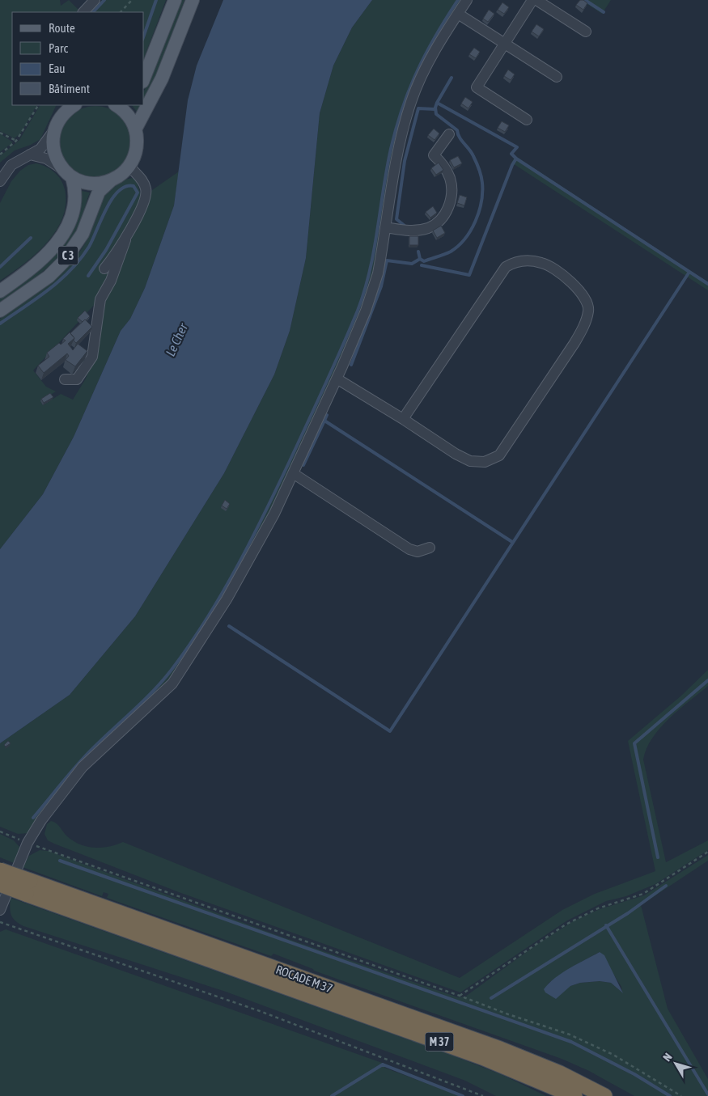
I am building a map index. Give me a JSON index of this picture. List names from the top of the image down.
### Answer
{
  "streets": {
    "highway": ["ROCADE M 37", "M 37"],
    "main road": ["C 3"]
  },
  "water": ["Le Cher"],
  "legend": [
    "Route",
    "Parc",
    "Eau",
    "Bâtiment"
  ],
  "north": "top left"
}
